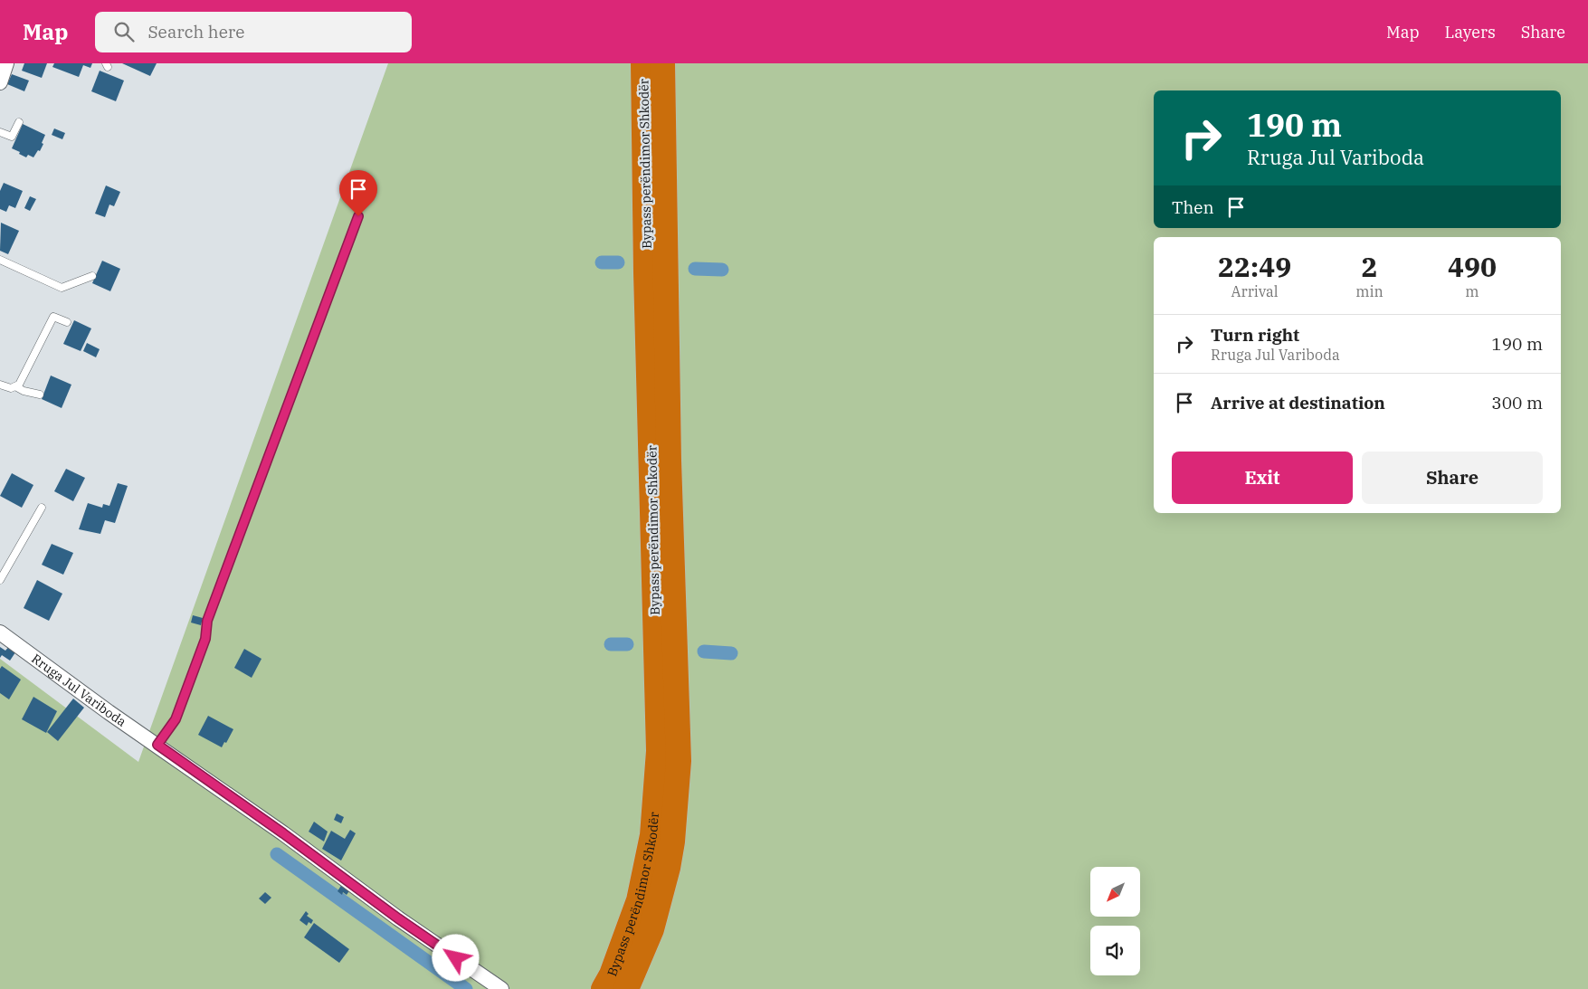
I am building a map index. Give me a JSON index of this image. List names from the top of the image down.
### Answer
{
  "streets": {
    "highway": ["Bypass perëndimor Shkodër"],
    "street": ["Rruga Jul Variboda"]
  },
  "north": "bottom left",
  "page": {
    "header": "Map",
    "search": "Search here",
    "nav": ["Map", "Layers", "Share"],
    "turn": ["190 m", "Rruga Jul Variboda"],
    "then": "Then",
    "eta": [
      "22:49",
      "Arrival",
      "2",
      "min",
      "490",
      "m"
    ],
    "list": [
      {
        "name": "Turn right",
        "note": "Rruga Jul Variboda",
        "value": "190 m"
      },
      {
        "name": "Arrive at destination",
        "value": "300 m"
      }
    ],
    "buttons": ["Exit", "Share"]
  }
}
